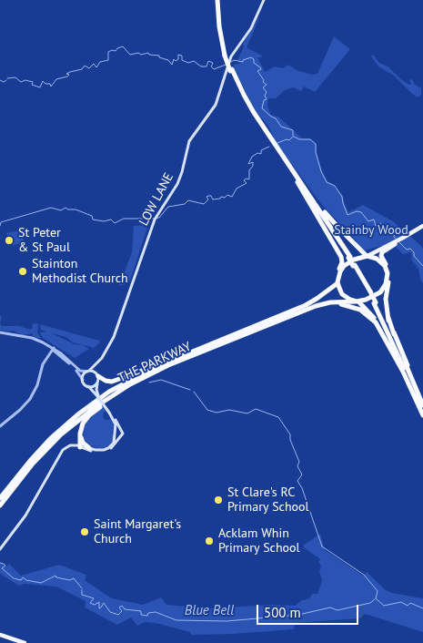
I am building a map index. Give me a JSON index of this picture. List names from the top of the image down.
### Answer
{
  "streets": {
    "highway": ["THE PARKWAY"],
    "main road": ["LOW LANE"]
  },
  "water": ["Blue Bell"],
  "parks": ["Stainby Wood"],
  "places": [
    "St Peter & St Paul",
    "Stainton Methodist Church",
    "St Clare's RC Primary School",
    "Saint Margaret's Church",
    "Acklam Whin Primary School"
  ],
  "scale_bar": "500 m"
}
